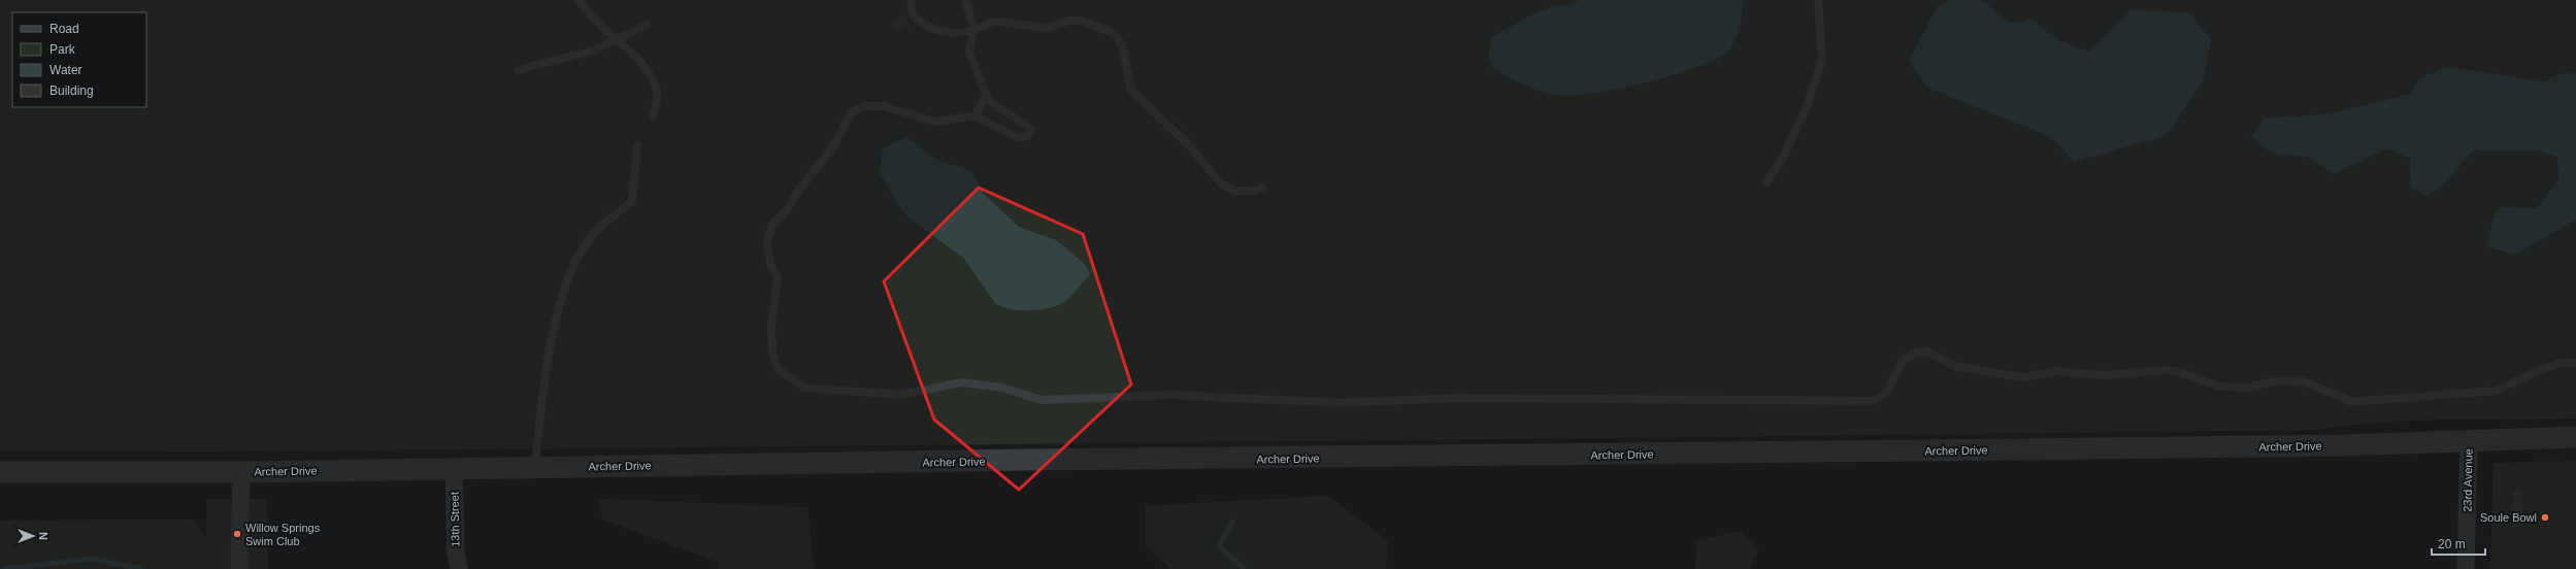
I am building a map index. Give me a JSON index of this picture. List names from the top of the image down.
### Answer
{
  "streets": {
    "street": ["Archer Drive", "23rd Avenue", "13th Street"]
  },
  "crossings": [
    ["Archer Drive", "23rd Avenue"],
    ["Archer Drive", "13th Street"]
  ],
  "places": ["Soule Bowl", "Willow Springs Swim Club"],
  "legend": [
    "Road",
    "Park",
    "Water",
    "Building"
  ],
  "scale_bar": "20 m",
  "north": "right"
}
